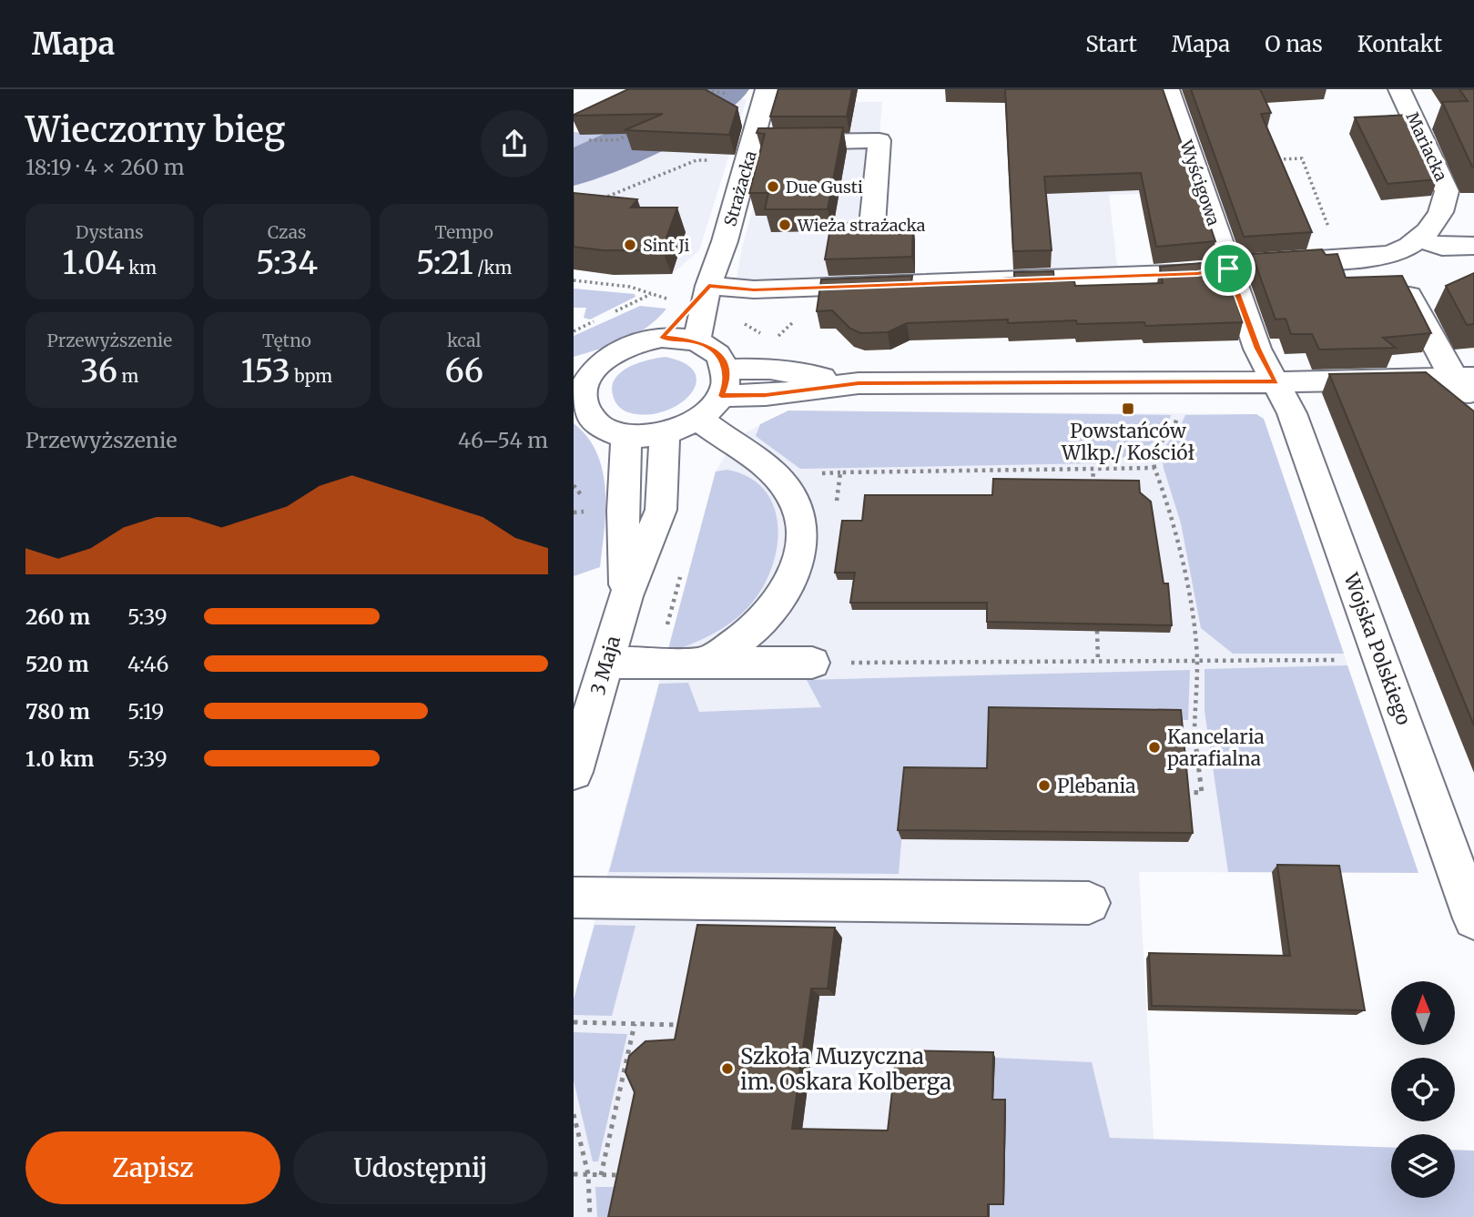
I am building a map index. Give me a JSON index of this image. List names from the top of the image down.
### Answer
{
  "streets": {
    "street": [
      "Mariacka",
      "Wyścigowa",
      "Strażacka",
      "Wojska Polskiego",
      "3 Maja"
    ]
  },
  "crossings": [
    ["Mariacka", "Wyścigowa"],
    ["Mariacka", "Strażacka"],
    ["Wyścigowa", "Wojska Polskiego"],
    ["Strażacka", "3 Maja"]
  ],
  "places": {
    "other": [
      "Due Gusti",
      "Wieża strażacka",
      "Sint Ji",
      "Kancelaria parafialna",
      "Plebania",
      "Szkoła Muzyczna im. Oskara Kolberga"
    ],
    "transit": ["Powstańców Wlkp./ Kościół"]
  },
  "north": "top",
  "page": {
    "header": "Mapa",
    "nav": [
      "Start",
      "Mapa",
      "O nas",
      "Kontakt"
    ],
    "heading": ["Wieczorny bieg", "18:19 · 4 × 260 m"],
    "stats": [
      ["Dystans", "1.04 km"],
      ["Czas", "5:34"],
      ["Tempo", "5:21 /km"],
      ["Przewyższenie", "36 m"],
      ["Tętno", "153 bpm"],
      ["kcal", "66"]
    ],
    "chart": ["Przewyższenie", "46–54 m"],
    "list": [
      {
        "name": "260 m",
        "note": "5:39"
      },
      {
        "name": "520 m",
        "note": "4:46"
      },
      {
        "name": "780 m",
        "note": "5:19"
      },
      {
        "name": "1.0 km",
        "note": "5:39"
      }
    ],
    "buttons": ["Zapisz", "Udostępnij"]
  }
}
